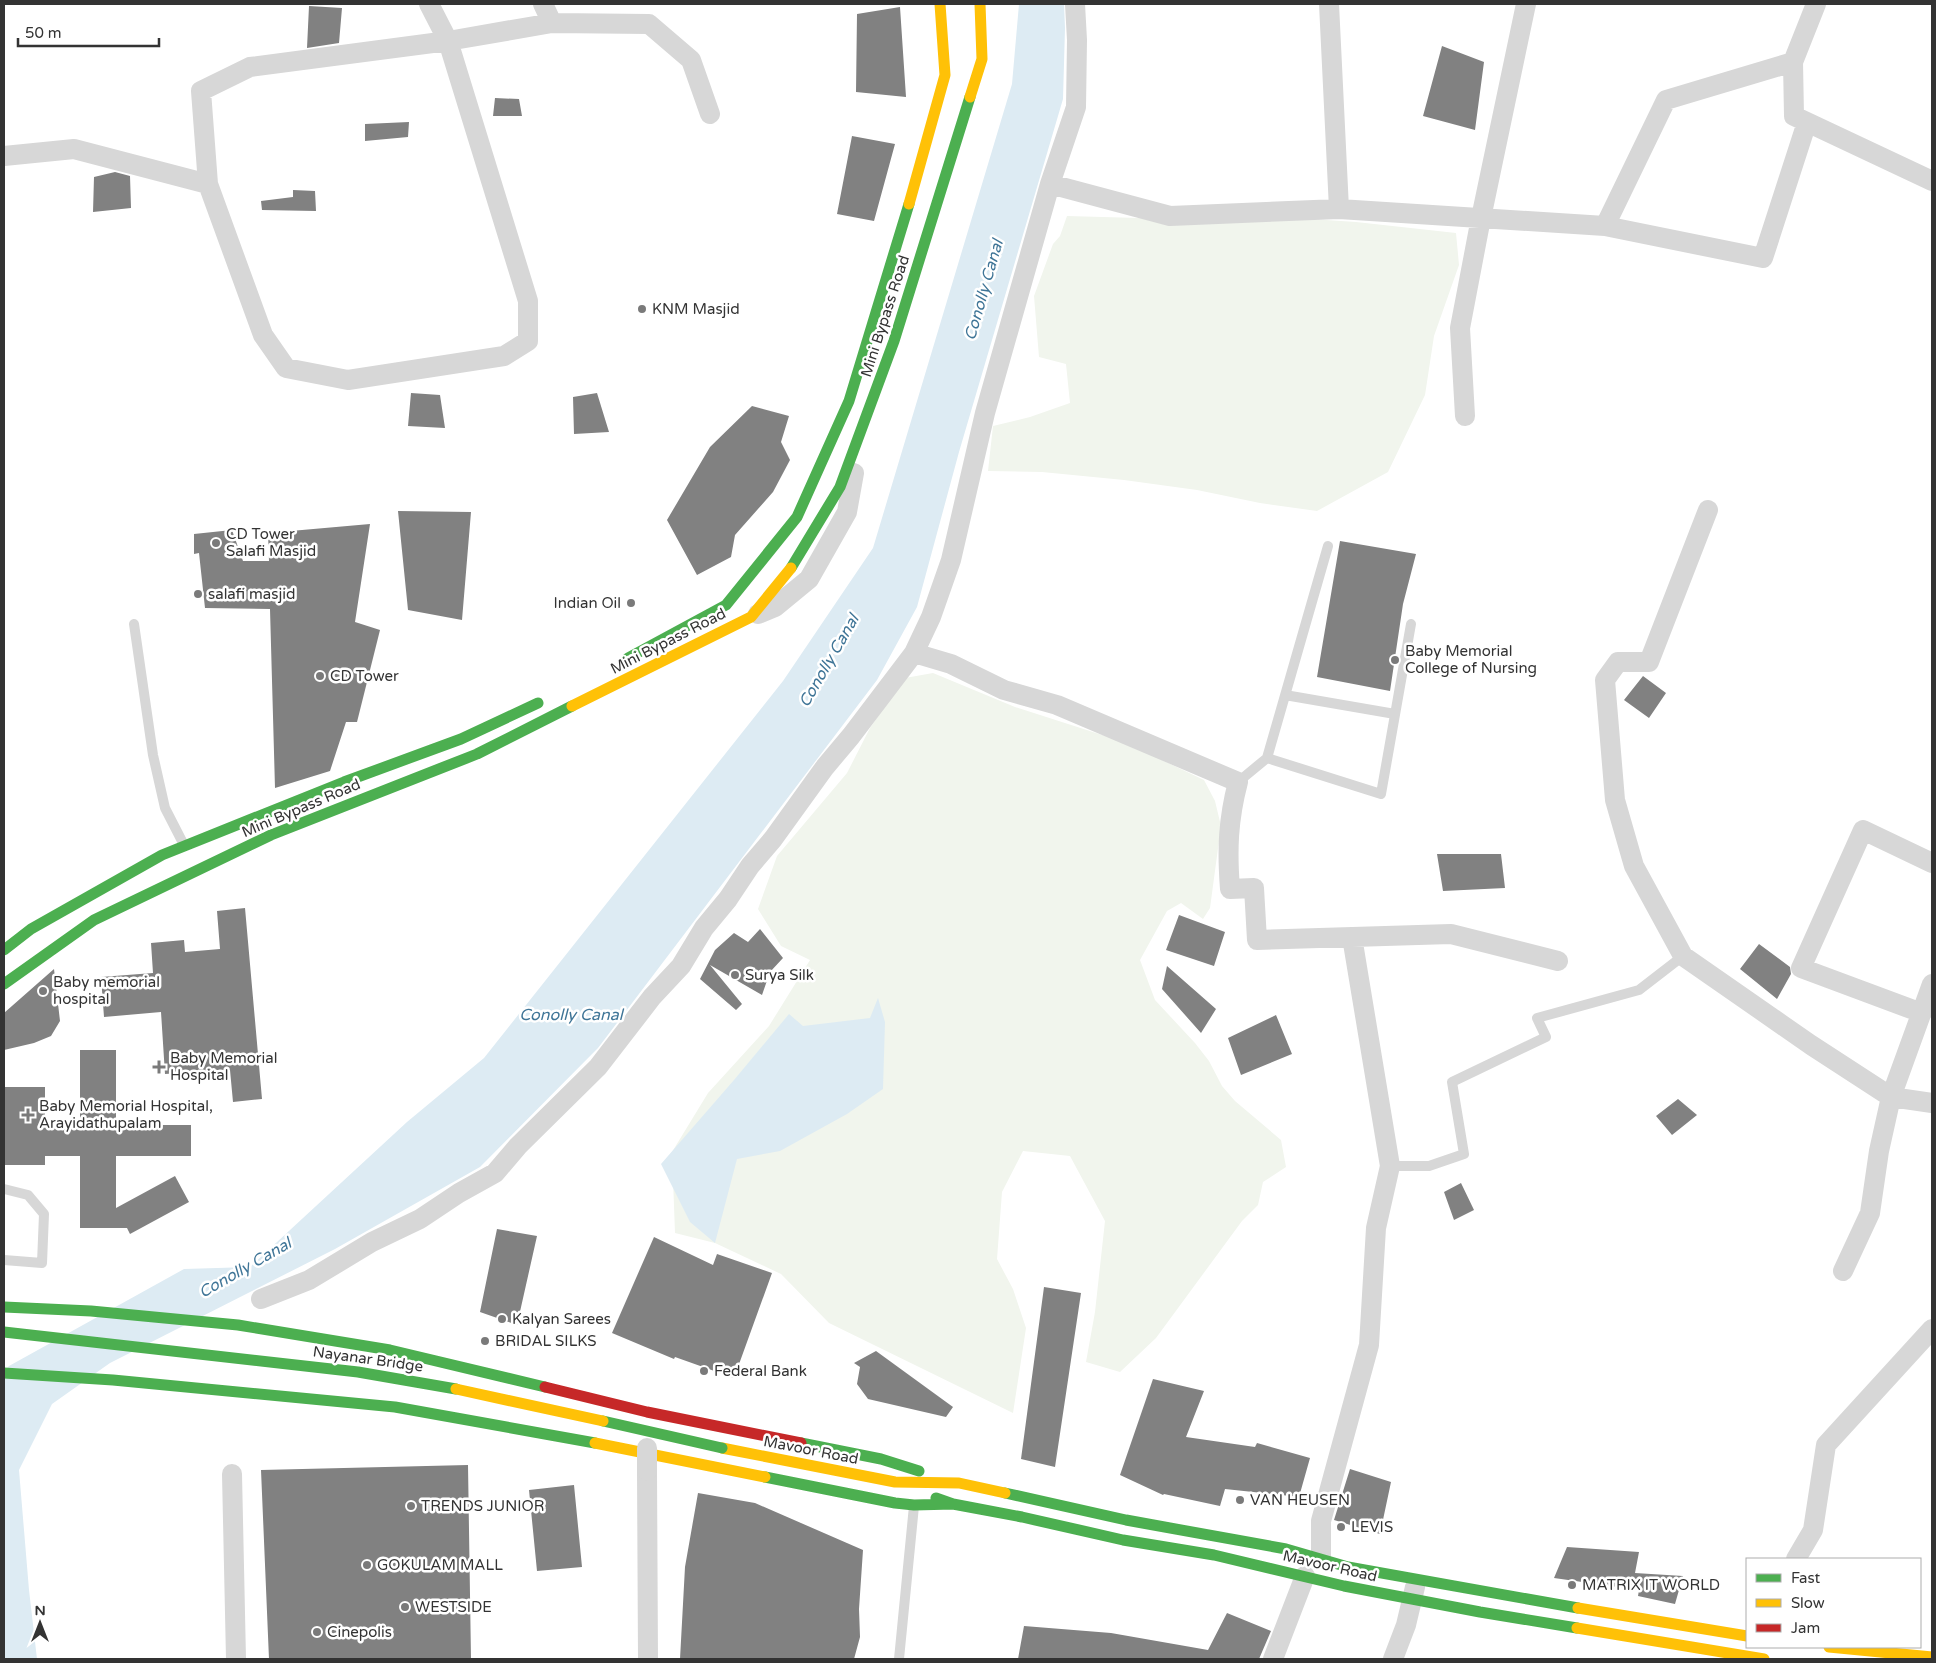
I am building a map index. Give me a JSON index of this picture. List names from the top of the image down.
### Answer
{
  "streets": {
    "main road": ["Mini Bypass Road", "Nayanar Bridge", "Mavoor Road"]
  },
  "crossings": [
    ["Nayanar Bridge", "Mavoor Road"]
  ],
  "water": ["Conolly Canal"],
  "places": {
    "other": [
      "KNM Masjid",
      "CD Tower Salafi Masjid",
      "salafi masjid",
      "Indian Oil",
      "Baby Memorial College of Nursing",
      "CD Tower",
      "Surya Silk",
      "Baby memorial hospital",
      "Kalyan Sarees",
      "BRIDAL SILKS",
      "Federal Bank",
      "VAN HEUSEN",
      "TRENDS JUNIOR",
      "LEVIS",
      "GOKULAM MALL",
      "MATRIX IT WORLD",
      "WESTSIDE",
      "Cinepolis"
    ],
    "health": ["Baby Memorial Hospital", "Baby Memorial Hospital, Arayidathupalam"]
  },
  "legend": ["Fast", "Slow", "Jam"],
  "scale_bar": "50 m",
  "north": "top"
}
